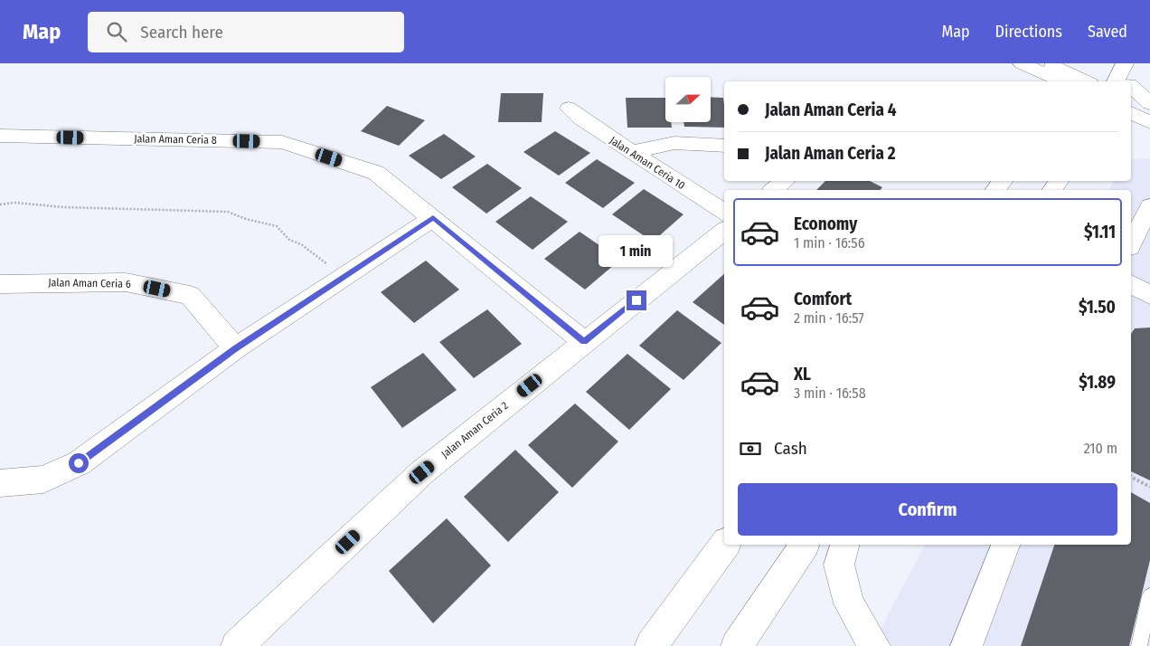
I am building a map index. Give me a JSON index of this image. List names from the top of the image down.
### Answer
{
  "streets": {
    "street": [
      "Jalan Aman Ceria 8",
      "Jalan Aman Ceria 10",
      "Jalan Aman Ceria 6",
      "Jalan Aman Ceria 2"
    ]
  },
  "crossings": [
    ["Jalan Aman Ceria 8", "Jalan Aman Ceria 2"]
  ],
  "north": "right",
  "page": {
    "header": "Map",
    "search": "Search here",
    "nav": ["Map", "Directions", "Saved"],
    "banner": ["Jalan Aman Ceria 4", "Jalan Aman Ceria 2"],
    "list": [
      {
        "name": "Economy",
        "note": "1 min · 16:56",
        "value": "$1.11"
      },
      {
        "name": "Comfort",
        "note": "2 min · 16:57",
        "value": "$1.50"
      },
      {
        "name": "XL",
        "note": "3 min · 16:58",
        "value": "$1.89"
      }
    ],
    "bubble": "1 min",
    "pay": ["Cash", "210 m"],
    "buttons": "Confirm"
  }
}
